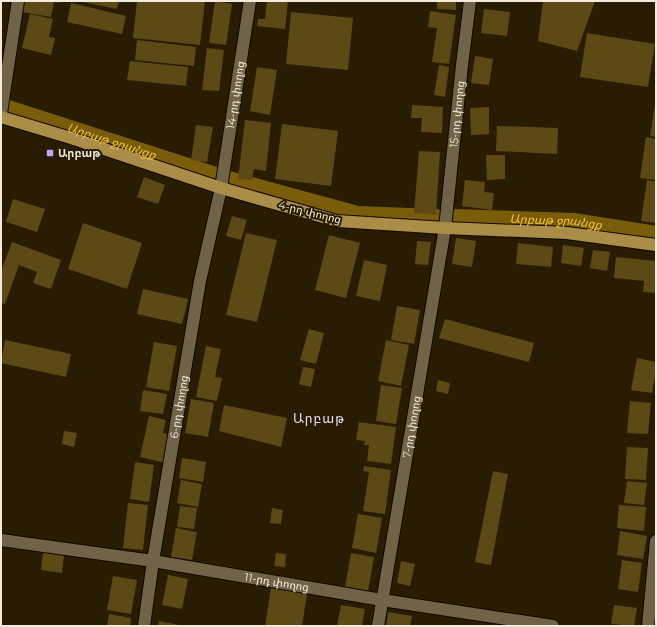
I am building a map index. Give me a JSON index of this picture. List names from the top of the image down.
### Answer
{
  "streets": {
    "main road": ["4-րդ փողոց"],
    "street": [
      "14-րդ փողոց",
      "15-րդ փողոց",
      "6-րդ փողոց",
      "7-րդ փողոց",
      "11-րդ փողոց"
    ]
  },
  "crossings": [
    ["14-րդ փողոց", "4-րդ փողոց"],
    ["14-րդ փողոց", "6-րդ փողոց"],
    ["15-րդ փողոց", "4-րդ փողոց"],
    ["15-րդ փողոց", "7-րդ փողոց"],
    ["4-րդ փողոց", "6-րդ փողոց"],
    ["4-րդ փողոց", "7-րդ փողոց"],
    ["6-րդ փողոց", "11-րդ փողոց"],
    ["7-րդ փողոց", "11-րդ փողոց"]
  ],
  "districts": ["Արբաթ"],
  "water": ["Արբաթ ջրանցք"],
  "places": {
    "transit": ["Արբաթ"]
  }
}
